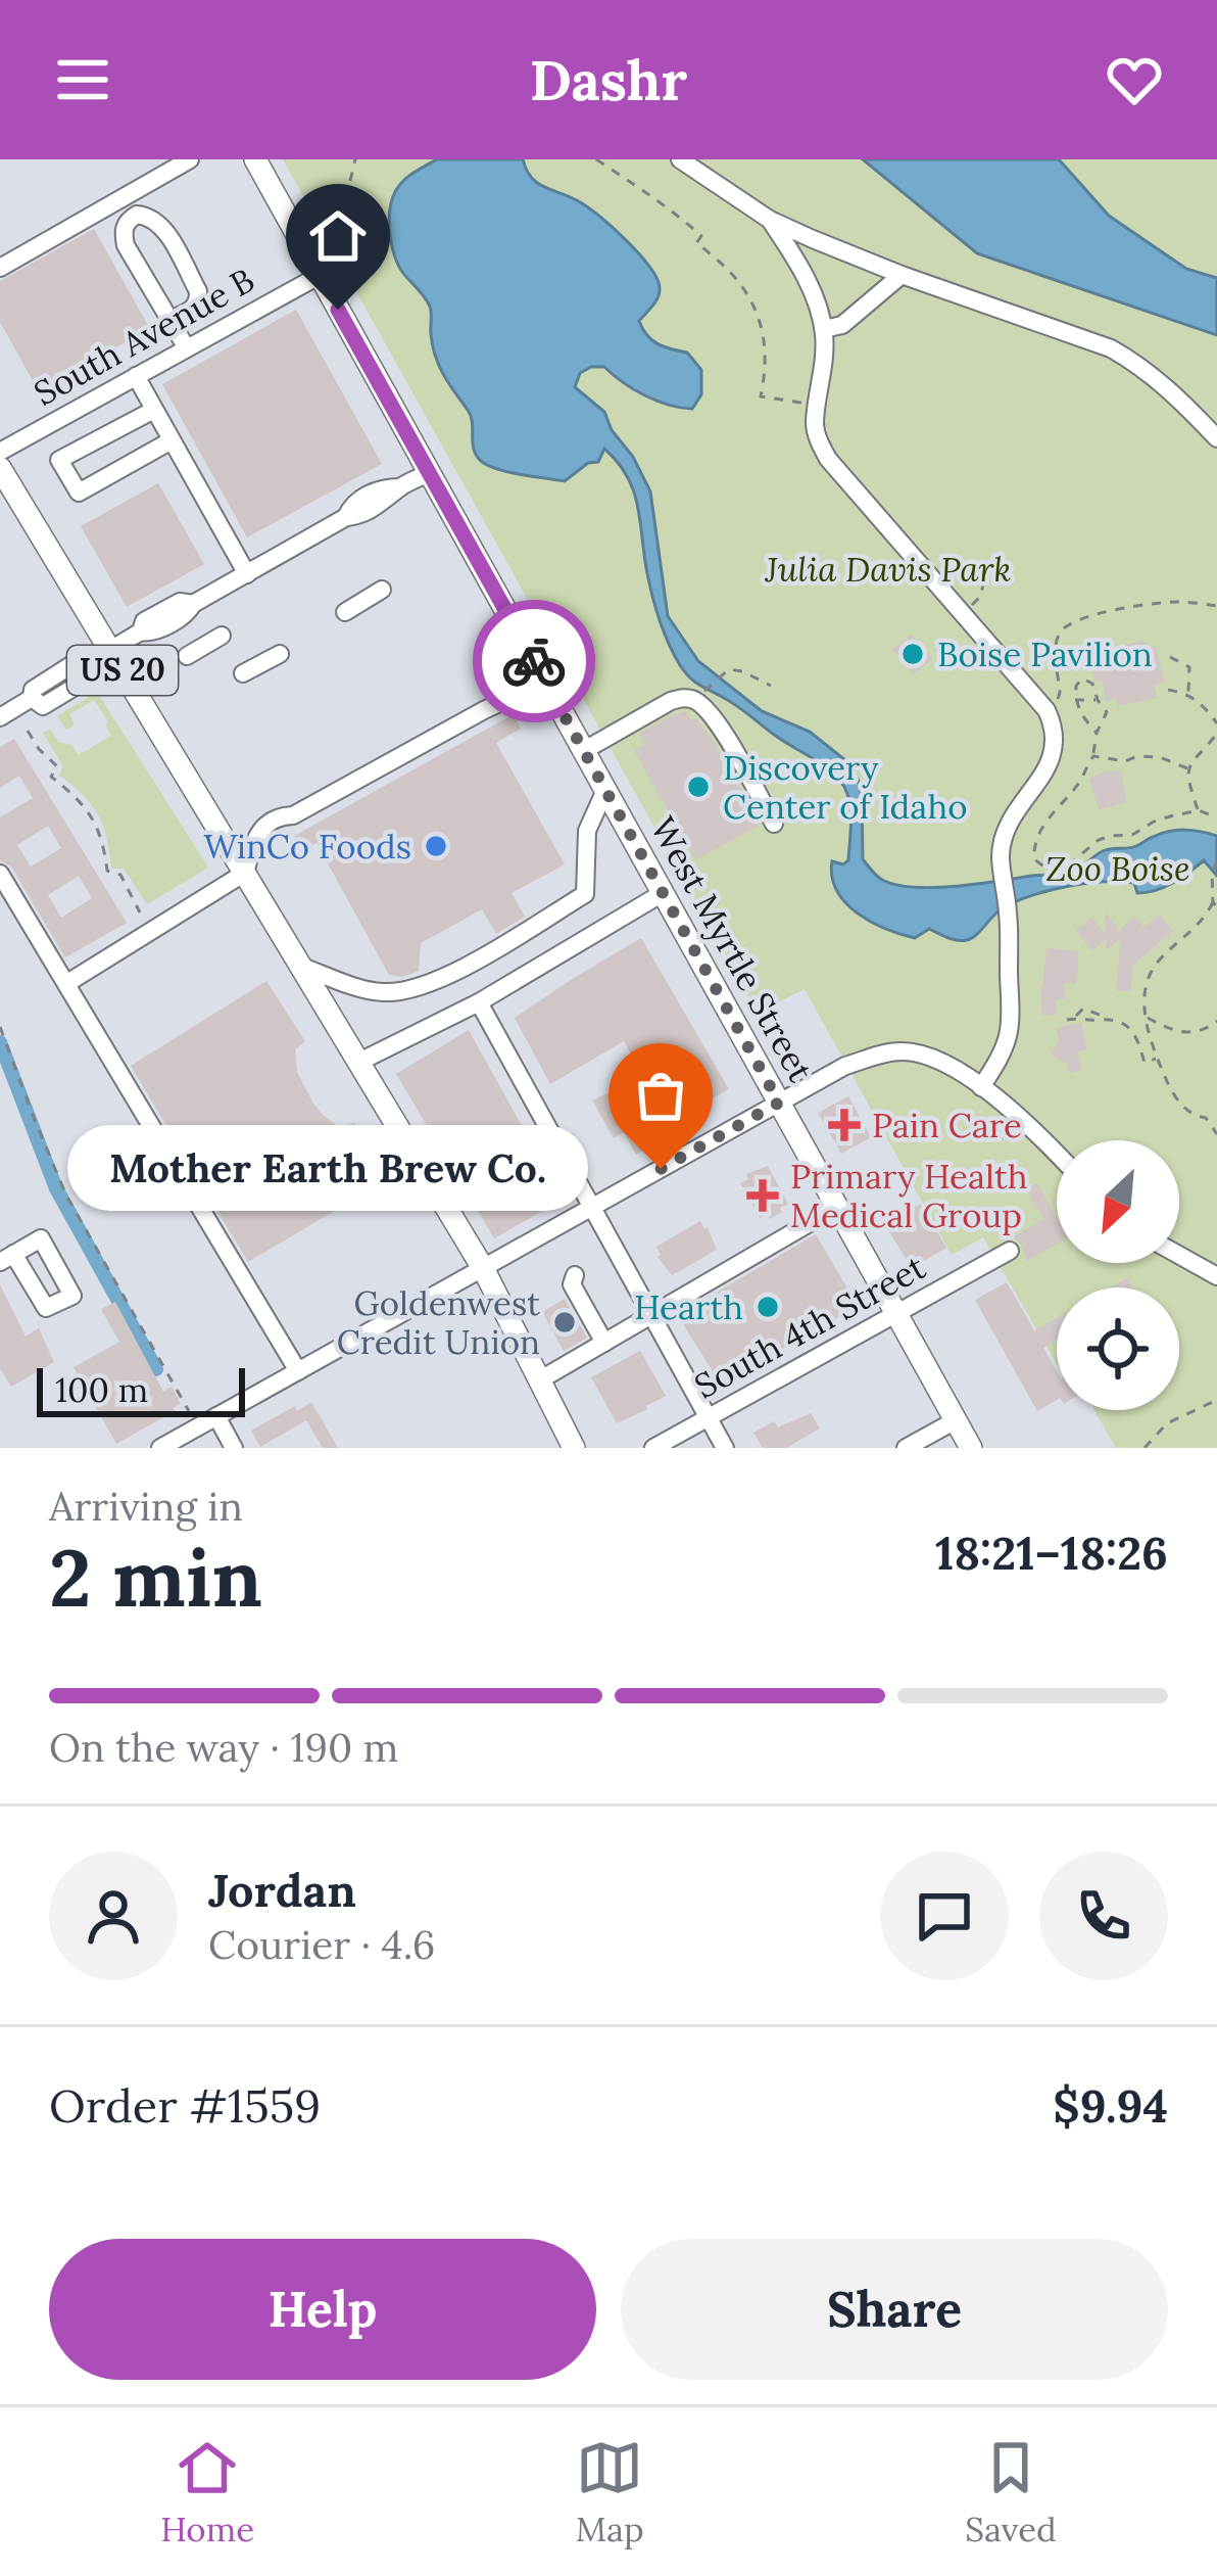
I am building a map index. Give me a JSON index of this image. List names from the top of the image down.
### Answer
{
  "streets": {
    "main road": ["US 20", "West Myrtle Street"],
    "street": ["South Avenue B", "South 4th Street"]
  },
  "crossings": [
    ["South Avenue B", "West Myrtle Street"],
    ["West Myrtle Street", "South 4th Street"]
  ],
  "parks": ["Julia Davis Park", "Zoo Boise"],
  "places": {
    "other": [
      "Boise Pavilion",
      "Discovery Center of Idaho",
      "WinCo Foods",
      "Mother Earth Brew Co.",
      "Hearth",
      "Goldenwest Credit Union"
    ],
    "health": ["Pain Care", "Primary Health Medical Group"]
  },
  "scale_bar": "100 m",
  "north": "bottom left",
  "page": {
    "header": "Dashr",
    "bubble": "Mother Earth Brew Co.",
    "scale": "100 m",
    "heading": ["2 min", "Arriving in", "18:21–18:26"],
    "panel": [
      "Jordan",
      "Courier · 4.6",
      "Order #1559",
      "$9.94"
    ],
    "bar": "On the way · 190 m",
    "buttons": ["Help", "Share"],
    "tabs": ["Home", "Map", "Saved"]
  }
}
